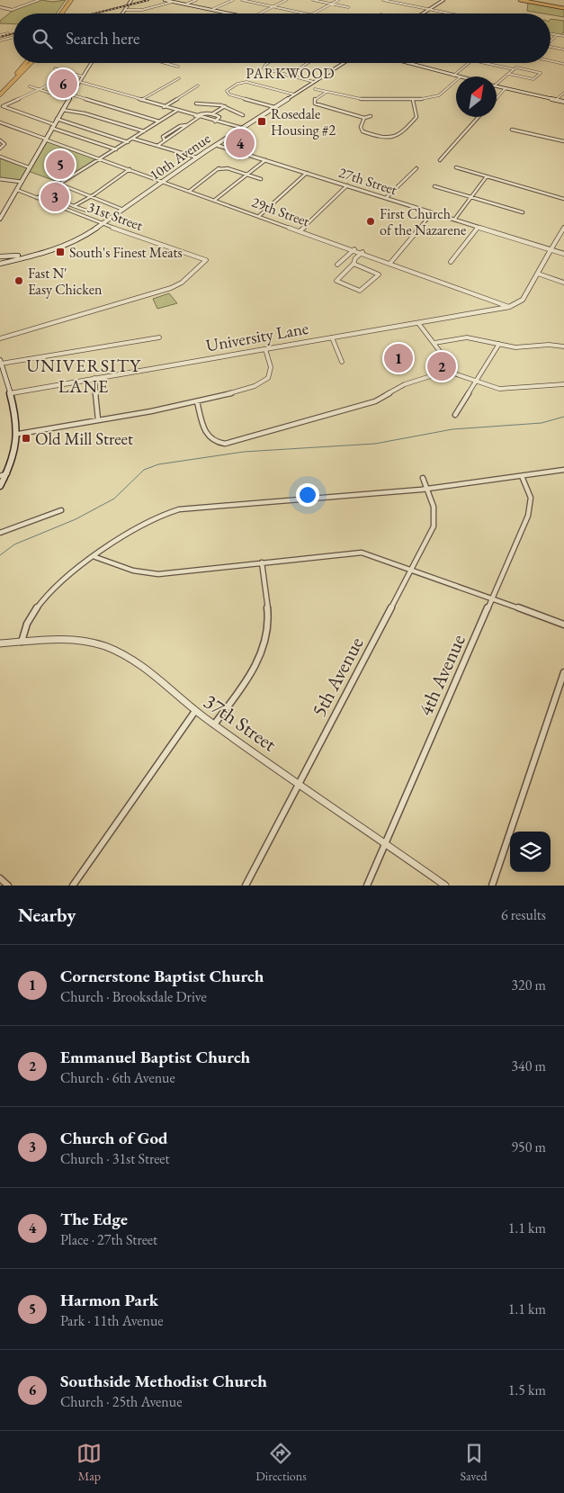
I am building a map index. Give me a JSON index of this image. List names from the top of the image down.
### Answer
{
  "streets": {
    "main road": ["10th Avenue"],
    "street": [
      "27th Street",
      "29th Street",
      "31st Street",
      "University Lane",
      "4th Avenue",
      "5th Avenue",
      "37th Street"
    ]
  },
  "crossings": [
    ["10th Avenue", "27th Street"],
    ["10th Avenue", "29th Street"],
    ["10th Avenue", "31st Street"],
    ["29th Street", "University Lane"],
    ["4th Avenue", "37th Street"],
    ["5th Avenue", "37th Street"]
  ],
  "districts": ["PARKWOOD", "UNIVERSITY LANE"],
  "places": {
    "transit": ["Rosedale Housing #2", "South's Finest Meats", "Old Mill Street"],
    "other": ["First Church of the Nazarene", "Fast N' Easy Chicken"]
  },
  "north": "top right",
  "page": {
    "search": "Search here",
    "pins": [
      "6",
      "4",
      "5",
      "3",
      "1",
      "2"
    ],
    "heading": ["Nearby", "6 results"],
    "list": [
      {
        "mark": "1",
        "name": "Cornerstone Baptist Church",
        "note": "Church · Brooksdale Drive",
        "value": "320 m"
      },
      {
        "mark": "2",
        "name": "Emmanuel Baptist Church",
        "note": "Church · 6th Avenue",
        "value": "340 m"
      },
      {
        "mark": "3",
        "name": "Church of God",
        "note": "Church · 31st Street",
        "value": "950 m"
      },
      {
        "mark": "4",
        "name": "The Edge",
        "note": "Place · 27th Street",
        "value": "1.1 km"
      },
      {
        "mark": "5",
        "name": "Harmon Park",
        "note": "Park · 11th Avenue",
        "value": "1.1 km"
      },
      {
        "mark": "6",
        "name": "Southside Methodist Church",
        "note": "Church · 25th Avenue",
        "value": "1.5 km"
      }
    ],
    "nav": ["Map", "Directions", "Saved"]
  }
}
